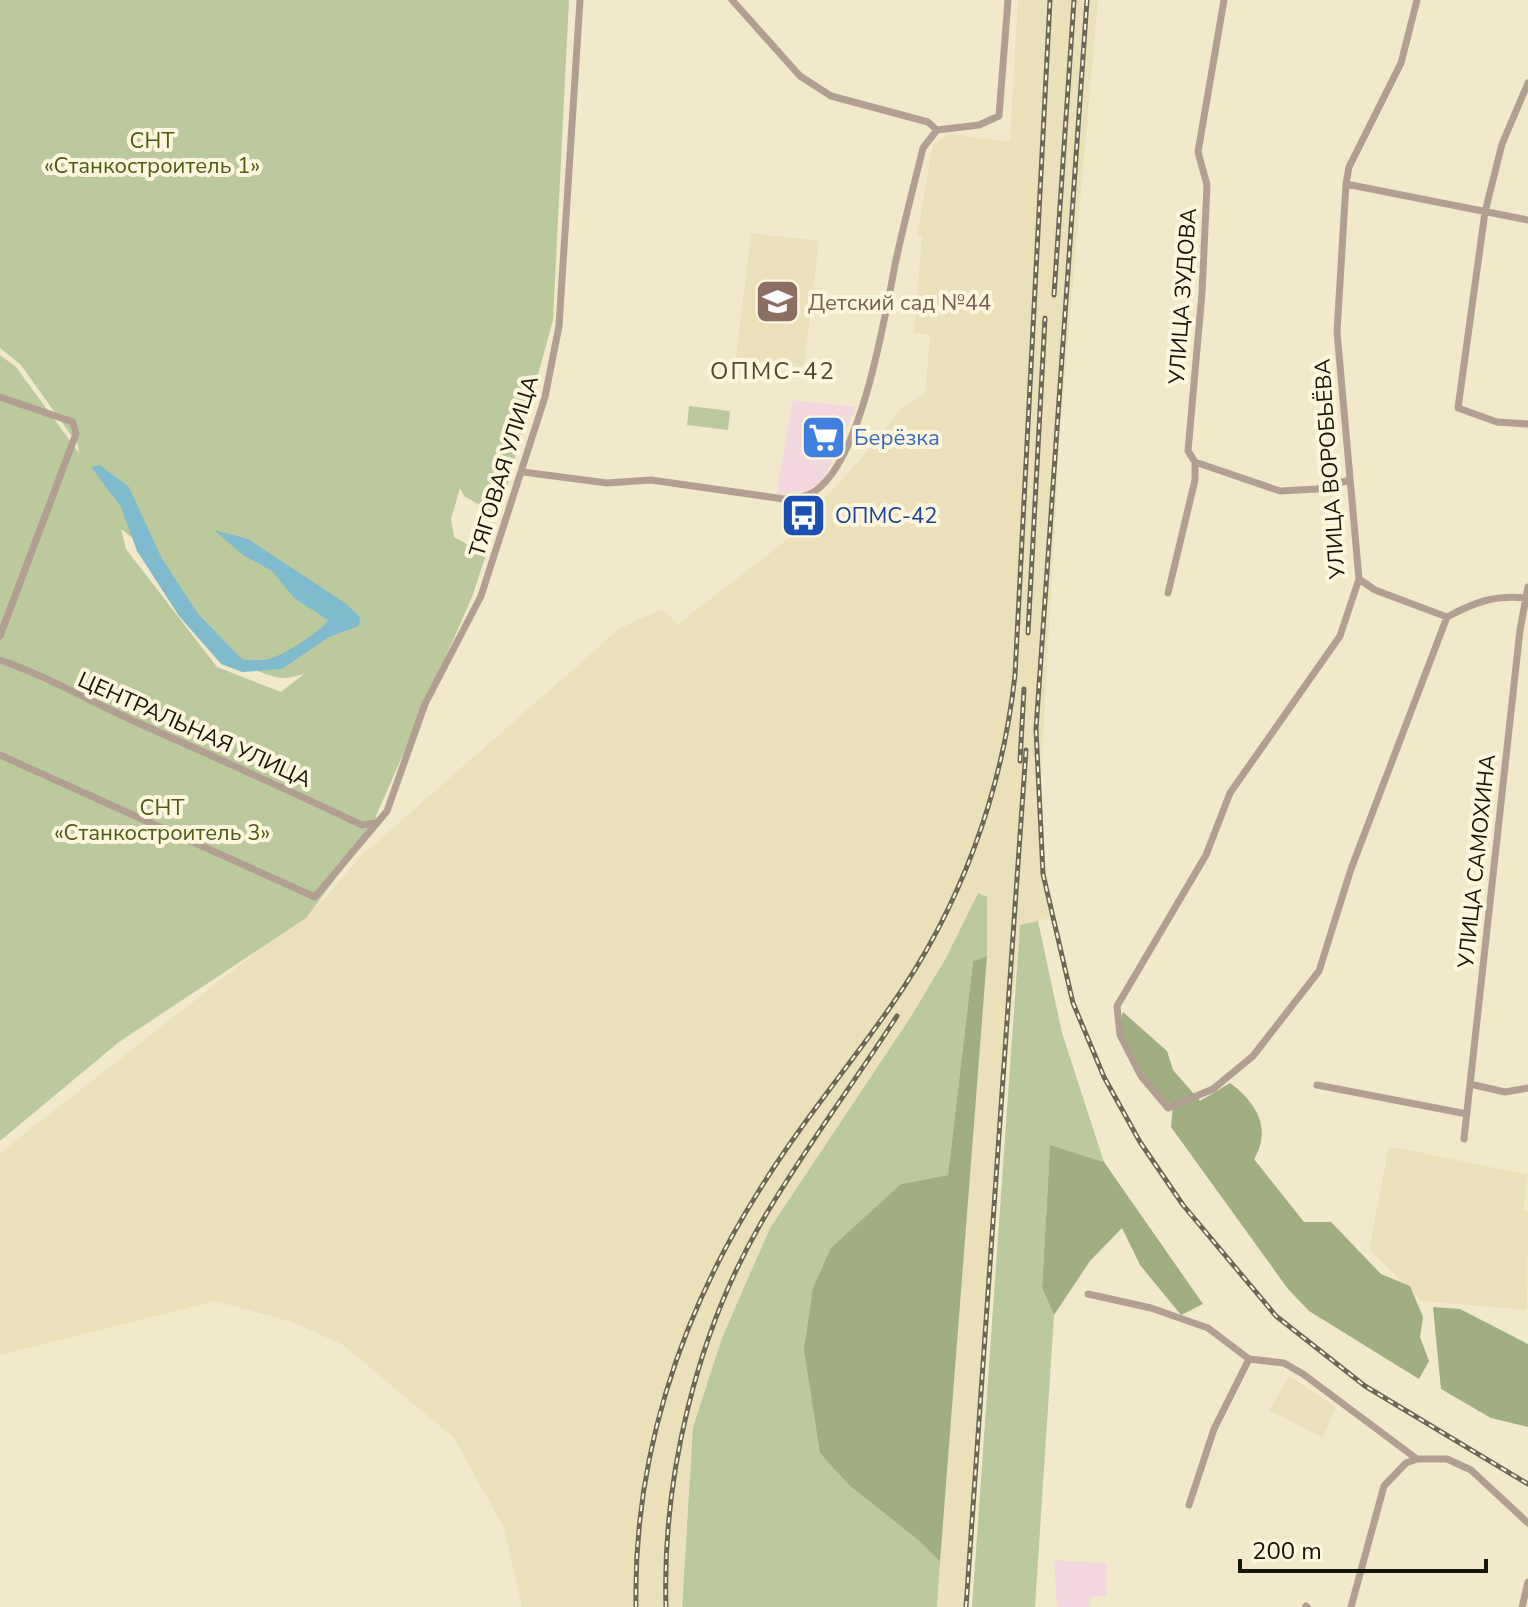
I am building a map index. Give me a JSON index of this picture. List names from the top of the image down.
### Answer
{
  "streets": {
    "street": [
      "УЛИЦА ЗУДОВА",
      "ТЯГОВАЯ УЛИЦА",
      "УЛИЦА ВОРОБЬЁВА",
      "ЦЕНТРАЛЬНАЯ УЛИЦА",
      "УЛИЦА САМОХИНА"
    ]
  },
  "crossings": [
    ["ТЯГОВАЯ УЛИЦА", "ЦЕНТРАЛЬНАЯ УЛИЦА"]
  ],
  "districts": ["ОПМС-42"],
  "parks": ["СНТ «Станкостроитель 1»", "СНТ «Станкостроитель 3»"],
  "places": {
    "school or university": ["Детский сад №44"],
    "supermarket": ["Берёзка"],
    "bus stop": ["ОПМС-42"]
  },
  "scale_bar": "200 m"
}
